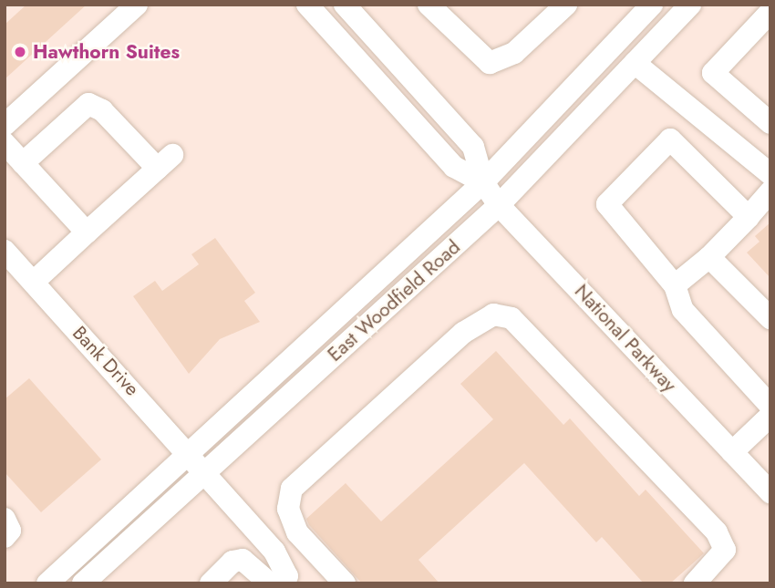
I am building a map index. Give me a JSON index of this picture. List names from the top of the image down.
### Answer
{
  "streets": {
    "street": ["East Woodfield Road", "National Parkway", "Bank Drive"]
  },
  "crossings": [
    ["East Woodfield Road", "National Parkway"],
    ["East Woodfield Road", "Bank Drive"]
  ],
  "places": ["Hawthorn Suites"]
}
